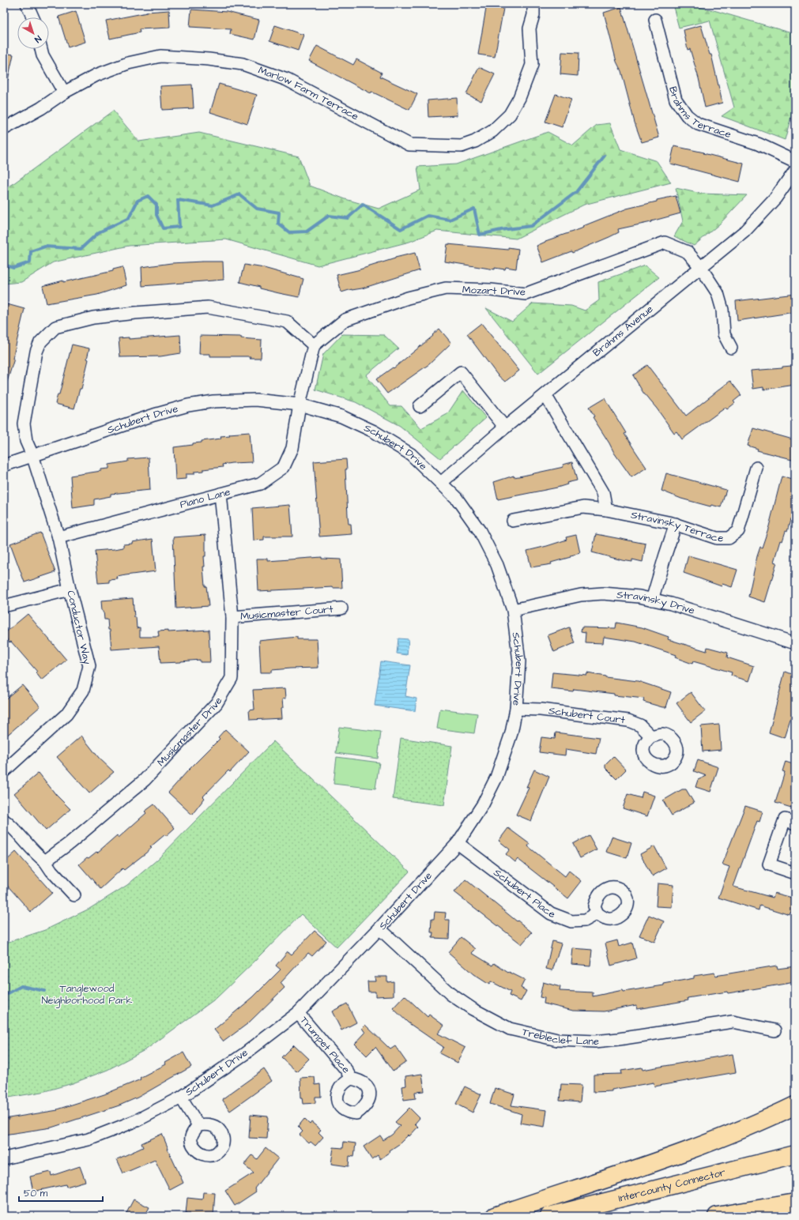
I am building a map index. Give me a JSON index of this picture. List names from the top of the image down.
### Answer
{
  "streets": {
    "highway": ["Intercounty Connector"],
    "street": [
      "Marlow Farm Terrace",
      "Brahms Terrace",
      "Mozart Drive",
      "Brahms Avenue",
      "Schubert Drive",
      "Piano Lane",
      "Stravinsky Terrace",
      "Stravinsky Drive",
      "Musicmaster Court",
      "Conductor Way",
      "Schubert Court",
      "Musicmaster Drive",
      "Schubert Place",
      "Trebleclef Lane",
      "Trumpet Place"
    ]
  },
  "crossings": [
    ["Mozart Drive", "Brahms Avenue"],
    ["Mozart Drive", "Conductor Way"],
    ["Brahms Avenue", "Schubert Drive"],
    ["Schubert Drive", "Piano Lane"],
    ["Schubert Drive", "Stravinsky Drive"],
    ["Schubert Drive", "Conductor Way"],
    ["Schubert Drive", "Schubert Court"],
    ["Schubert Drive", "Schubert Place"],
    ["Schubert Drive", "Trebleclef Lane"],
    ["Schubert Drive", "Trumpet Place"],
    ["Piano Lane", "Conductor Way"],
    ["Piano Lane", "Musicmaster Drive"],
    ["Musicmaster Court", "Musicmaster Drive"]
  ],
  "parks": ["Tanglewood Neighborhood Park"],
  "scale_bar": "50 m",
  "north": "bottom right"
}
